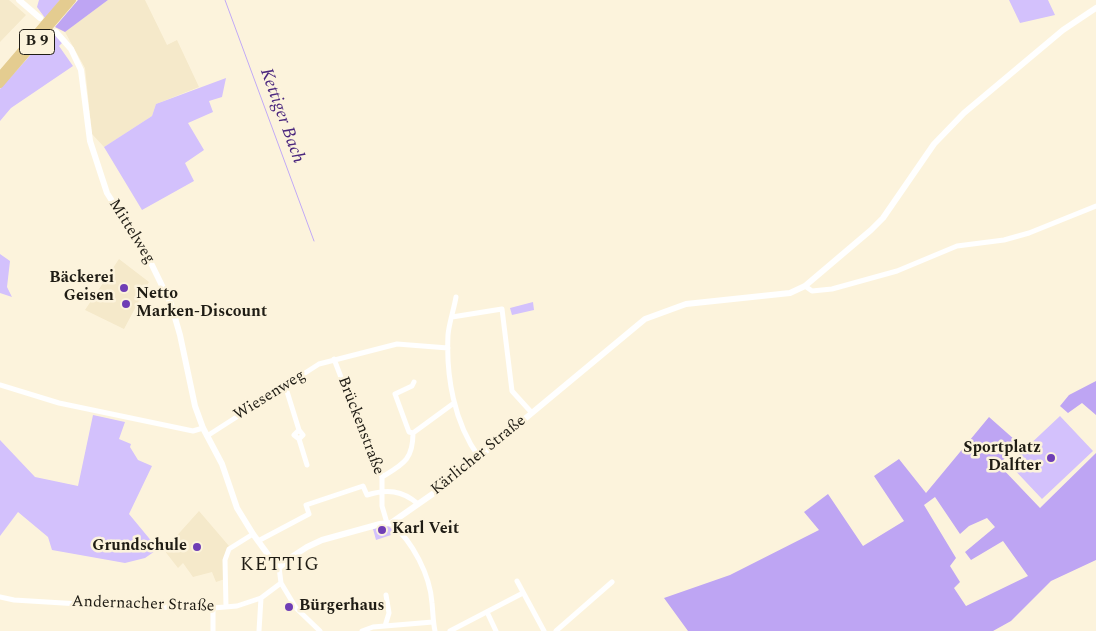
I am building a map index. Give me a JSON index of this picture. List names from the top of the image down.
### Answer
{
  "streets": {
    "highway": ["B 9"],
    "street": [
      "Mittelweg",
      "Wiesenweg",
      "Brückenstraße",
      "Kärlicher Straße",
      "Andernacher Straße"
    ]
  },
  "crossings": [
    ["Mittelweg", "Wiesenweg"],
    ["Wiesenweg", "Brückenstraße"],
    ["Brückenstraße", "Kärlicher Straße"]
  ],
  "districts": ["KETTIG"],
  "water": ["Kettiger Bach"],
  "places": [
    "Bäckerei Geisen",
    "Netto Marken-Discount",
    "Sportplatz Dalfter",
    "Karl Veit",
    "Grundschule",
    "Bürgerhaus"
  ]
}
